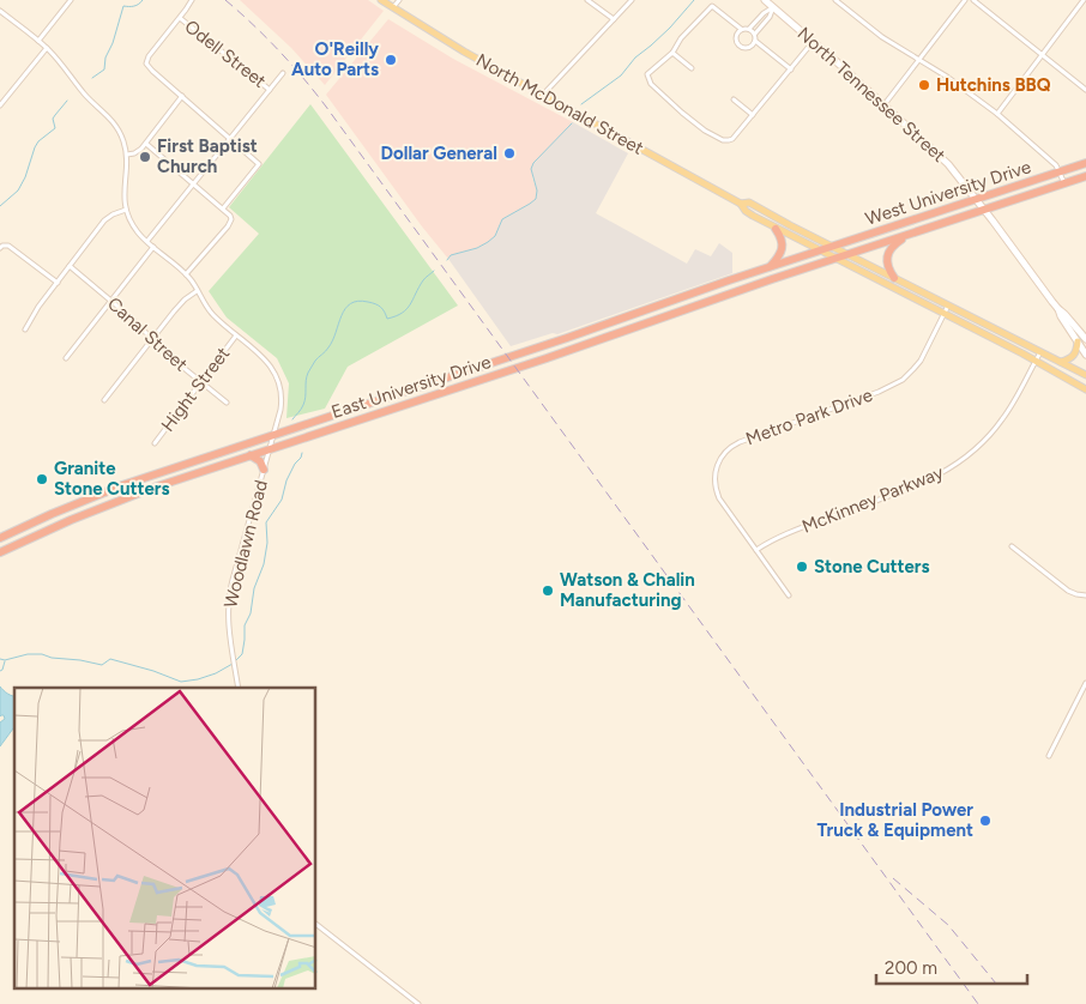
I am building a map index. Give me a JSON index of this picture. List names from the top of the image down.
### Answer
{
  "streets": {
    "highway": ["West University Drive", "East University Drive"],
    "main road": ["North McDonald Street"],
    "street": [
      "Odell Street",
      "North Tennessee Street",
      "Canal Street",
      "Hight Street",
      "Metro Park Drive",
      "McKinney Parkway",
      "Woodlawn Road"
    ]
  },
  "crossings": [
    ["North Tennessee Street", "West University Drive"],
    ["North McDonald Street", "West University Drive"],
    ["North McDonald Street", "East University Drive"],
    ["North McDonald Street", "Metro Park Drive"],
    ["North McDonald Street", "McKinney Parkway"],
    ["West University Drive", "East University Drive"],
    ["Canal Street", "Hight Street"],
    ["East University Drive", "Woodlawn Road"],
    ["Hight Street", "Woodlawn Road"],
    ["Metro Park Drive", "McKinney Parkway"]
  ],
  "places": [
    "O'Reilly Auto Parts",
    "Hutchins BBQ",
    "Dollar General",
    "First Baptist Church",
    "Granite Stone Cutters",
    "Stone Cutters",
    "Watson & Chalin Manufacturing",
    "Industrial Power Truck & Equipment"
  ],
  "scale_bar": "200 m"
}
